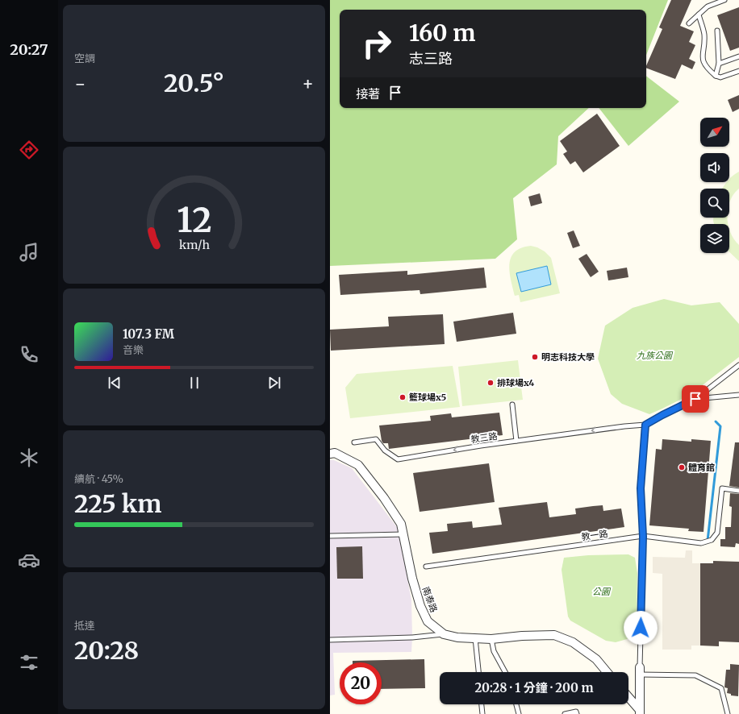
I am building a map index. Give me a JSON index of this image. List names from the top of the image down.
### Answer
{
  "streets": {
    "street": ["南泰路"],
    "lane": ["教三路", "教一路"]
  },
  "one_way": ["教三路"],
  "parks": ["九族公園", "公園"],
  "places": [
    "明志科技大學",
    "排球場x4",
    "籃球場x5",
    "體育館"
  ],
  "north": "top right",
  "page": {
    "tabs": "20:27",
    "tile": [
      "空調",
      ["續航 · 45%", "225 km"],
      ["抵達", "20:28"]
    ],
    "turn": ["160 m", "志三路"],
    "heat": ["−", "20.5°", "+"],
    "then": "接著",
    "song": ["107.3 FM", "音樂"],
    "limit": "20",
    "trip": "20:28 · 1 分鐘 · 200 m",
    "gauge": ["12", "km/h"]
  }
}
